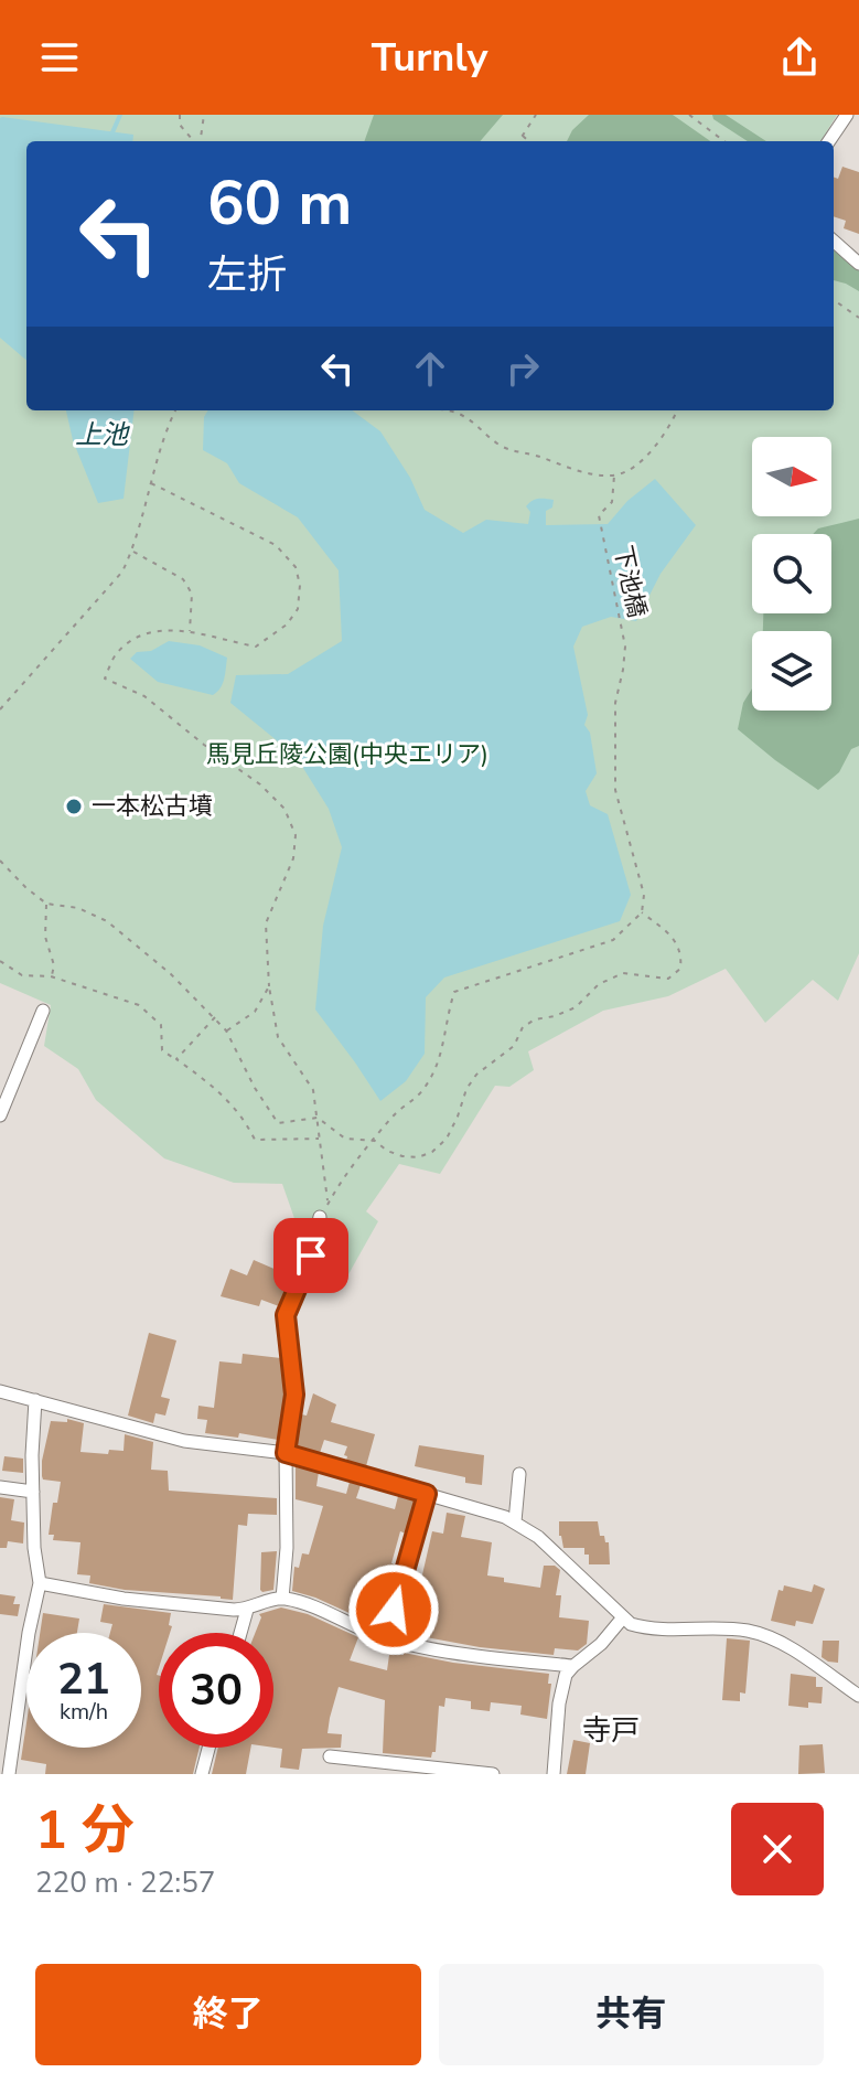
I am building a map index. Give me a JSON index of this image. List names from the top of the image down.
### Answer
{
  "streets": {
    "path": ["下池橋"]
  },
  "districts": ["寺戸"],
  "water": ["上池"],
  "parks": ["馬見丘陵公園(中央エリア)"],
  "places": ["一本松古墳"],
  "north": "right",
  "page": {
    "header": "Turnly",
    "turn": ["60 m", "左折"],
    "speed": "21 km/h",
    "limit": "30",
    "heading": ["1 分", "220 m · 22:57"],
    "buttons": ["終了", "共有"]
  }
}
